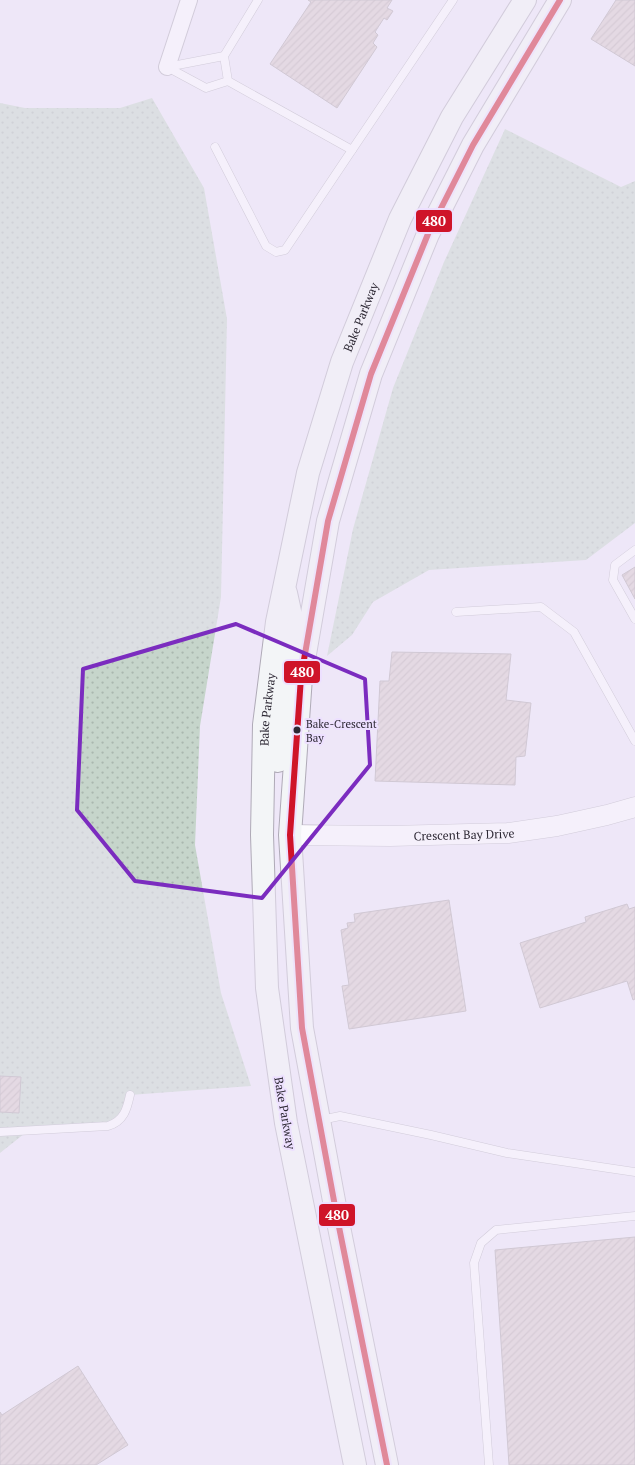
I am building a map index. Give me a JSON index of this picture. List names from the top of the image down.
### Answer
{
  "streets": {
    "main road": ["Bake Parkway"],
    "street": ["Crescent Bay Drive"]
  },
  "places": ["Bake-Crescent Bay"],
  "lines": ["transit line 480"]
}
